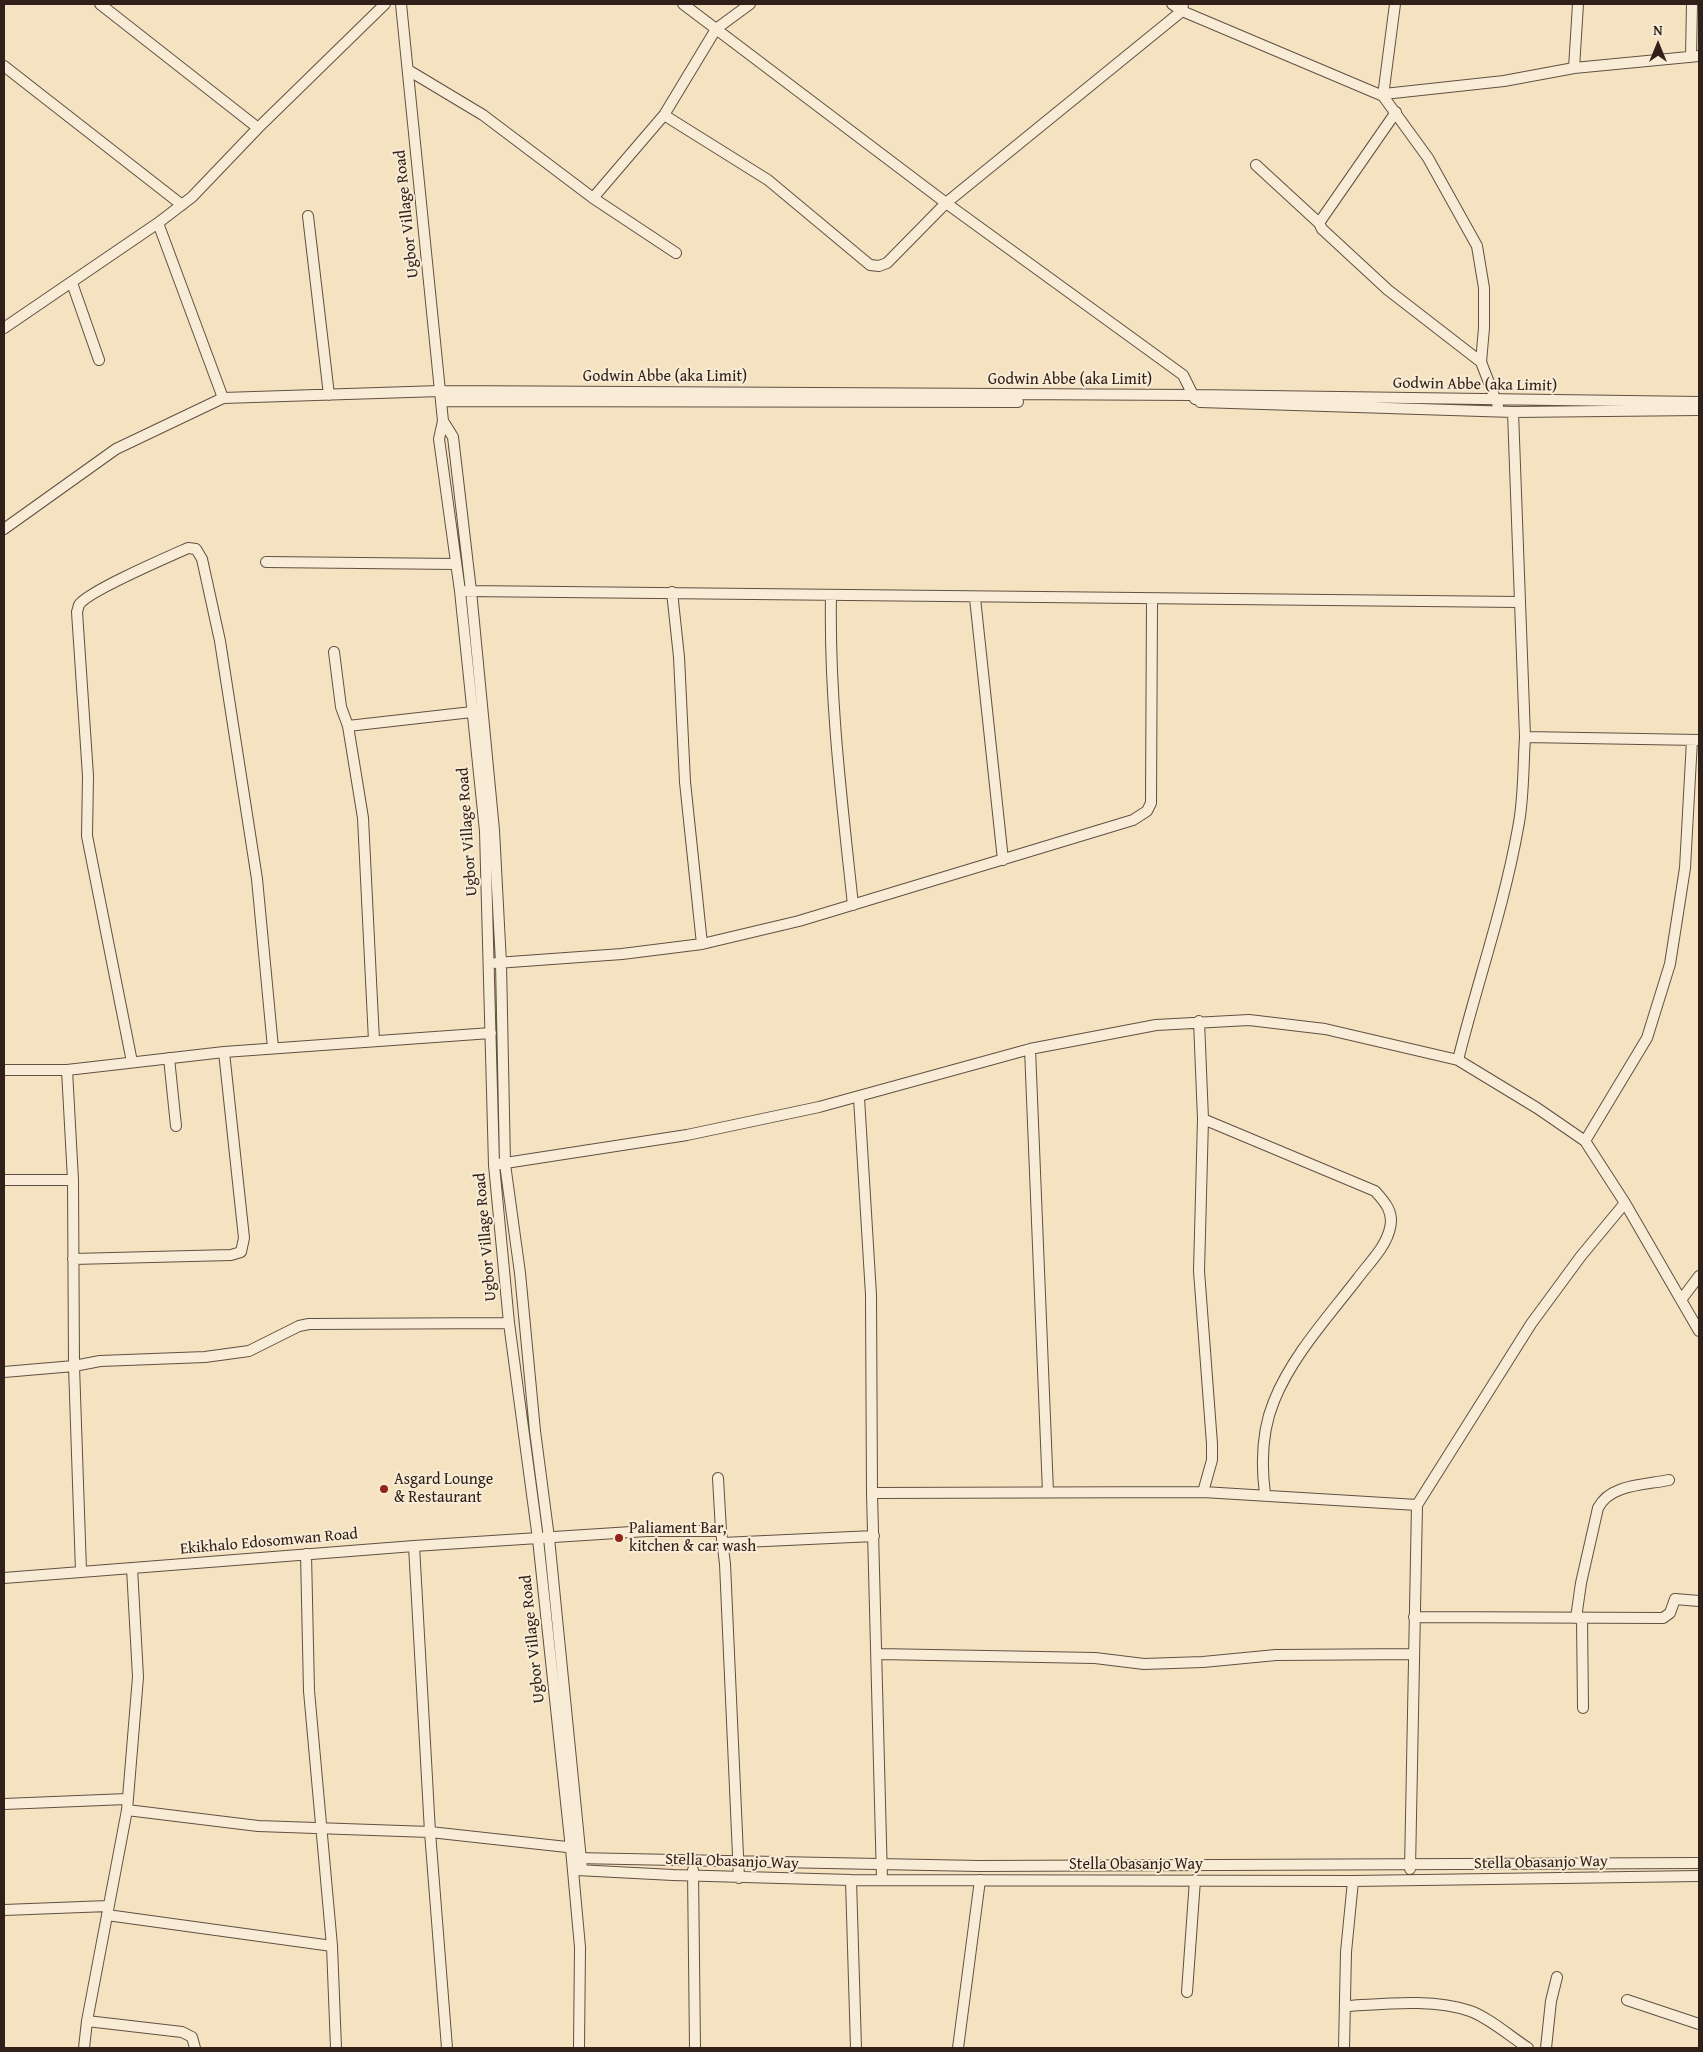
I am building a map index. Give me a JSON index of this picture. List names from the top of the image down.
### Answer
{
  "streets": {
    "street": [
      "Ugbor Village Road",
      "Godwin Abbe (aka Limit)",
      "Ekikhalo Edosomwan Road",
      "Stella Obasanjo Way"
    ]
  },
  "crossings": [
    ["Ugbor Village Road", "Godwin Abbe (aka Limit)"],
    ["Ugbor Village Road", "Ekikhalo Edosomwan Road"],
    ["Ugbor Village Road", "Stella Obasanjo Way"]
  ],
  "places": ["Asgard Lounge & Restaurant", "Paliament Bar, kitchen & car wash"],
  "north": "top"
}
